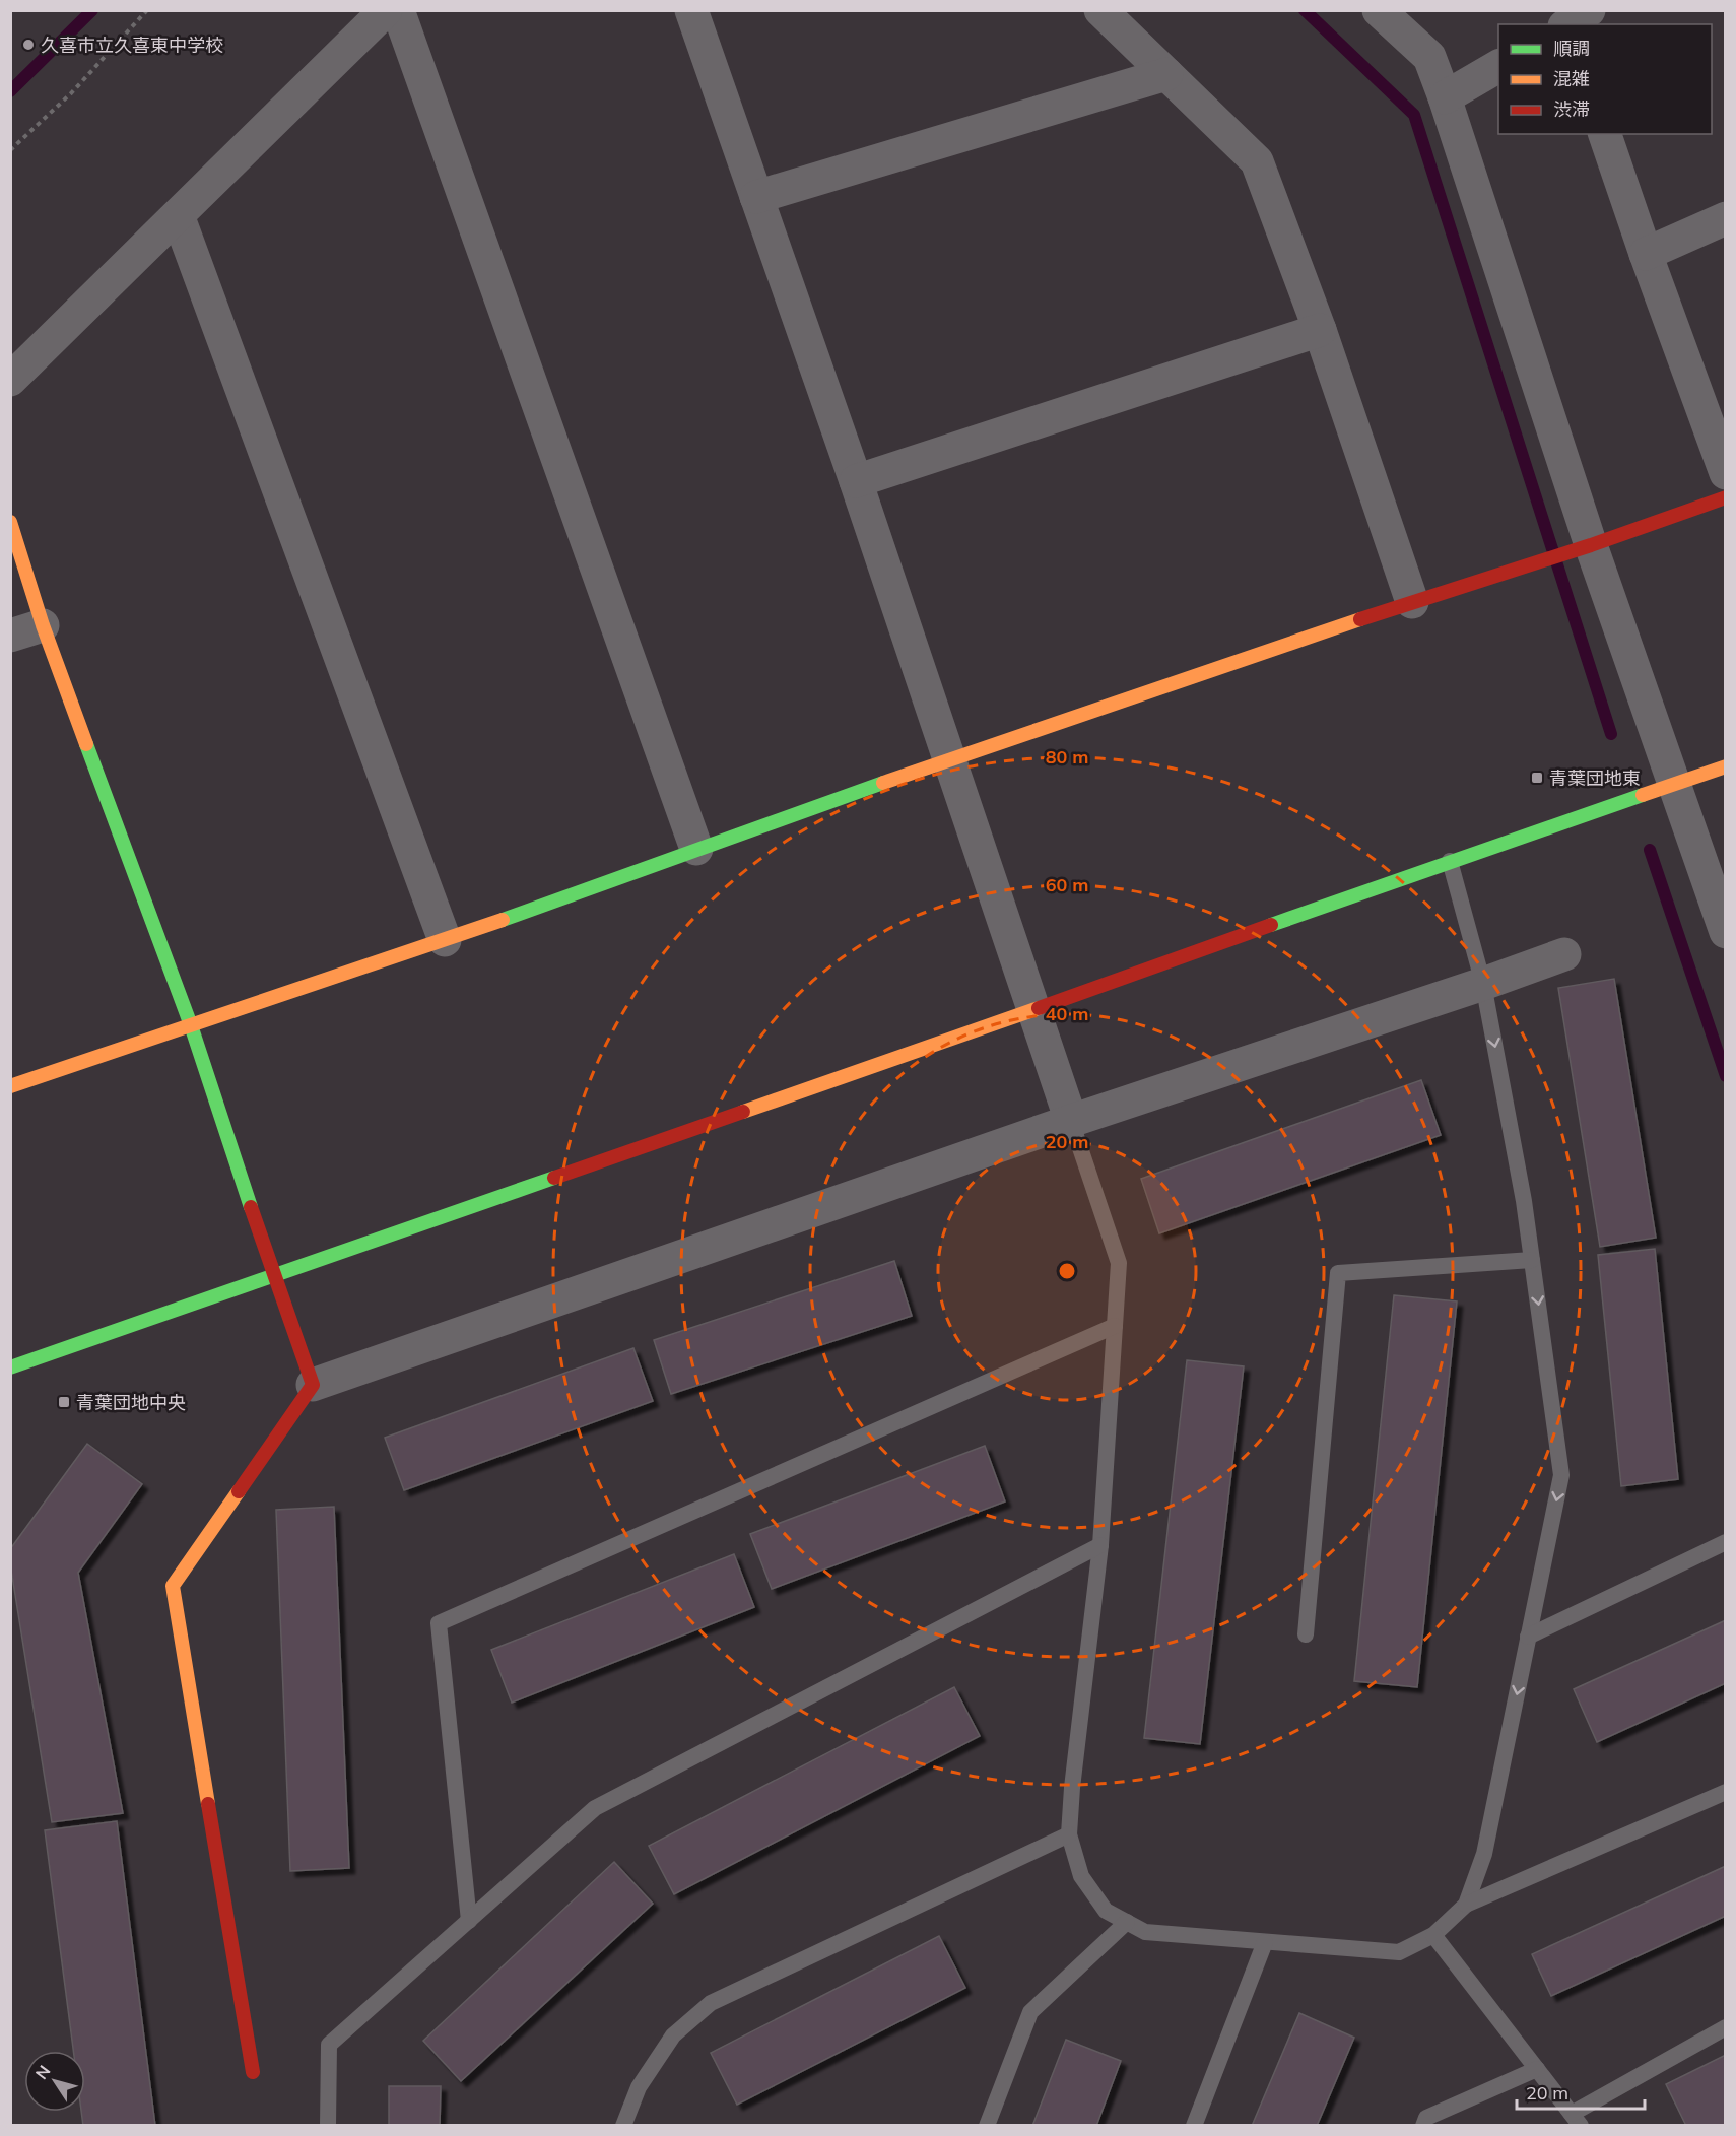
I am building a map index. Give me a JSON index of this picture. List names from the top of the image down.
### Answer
{
  "places": {
    "other": ["久喜市立久喜東中学校"],
    "transit": ["青葉団地東", "青葉団地中央"]
  },
  "legend": ["順調", "混雑", "渋滞"],
  "scale_bar": "20 m",
  "north": "top left",
  "rings": [
    "80 m",
    "60 m",
    "40 m",
    "20 m"
  ]
}
